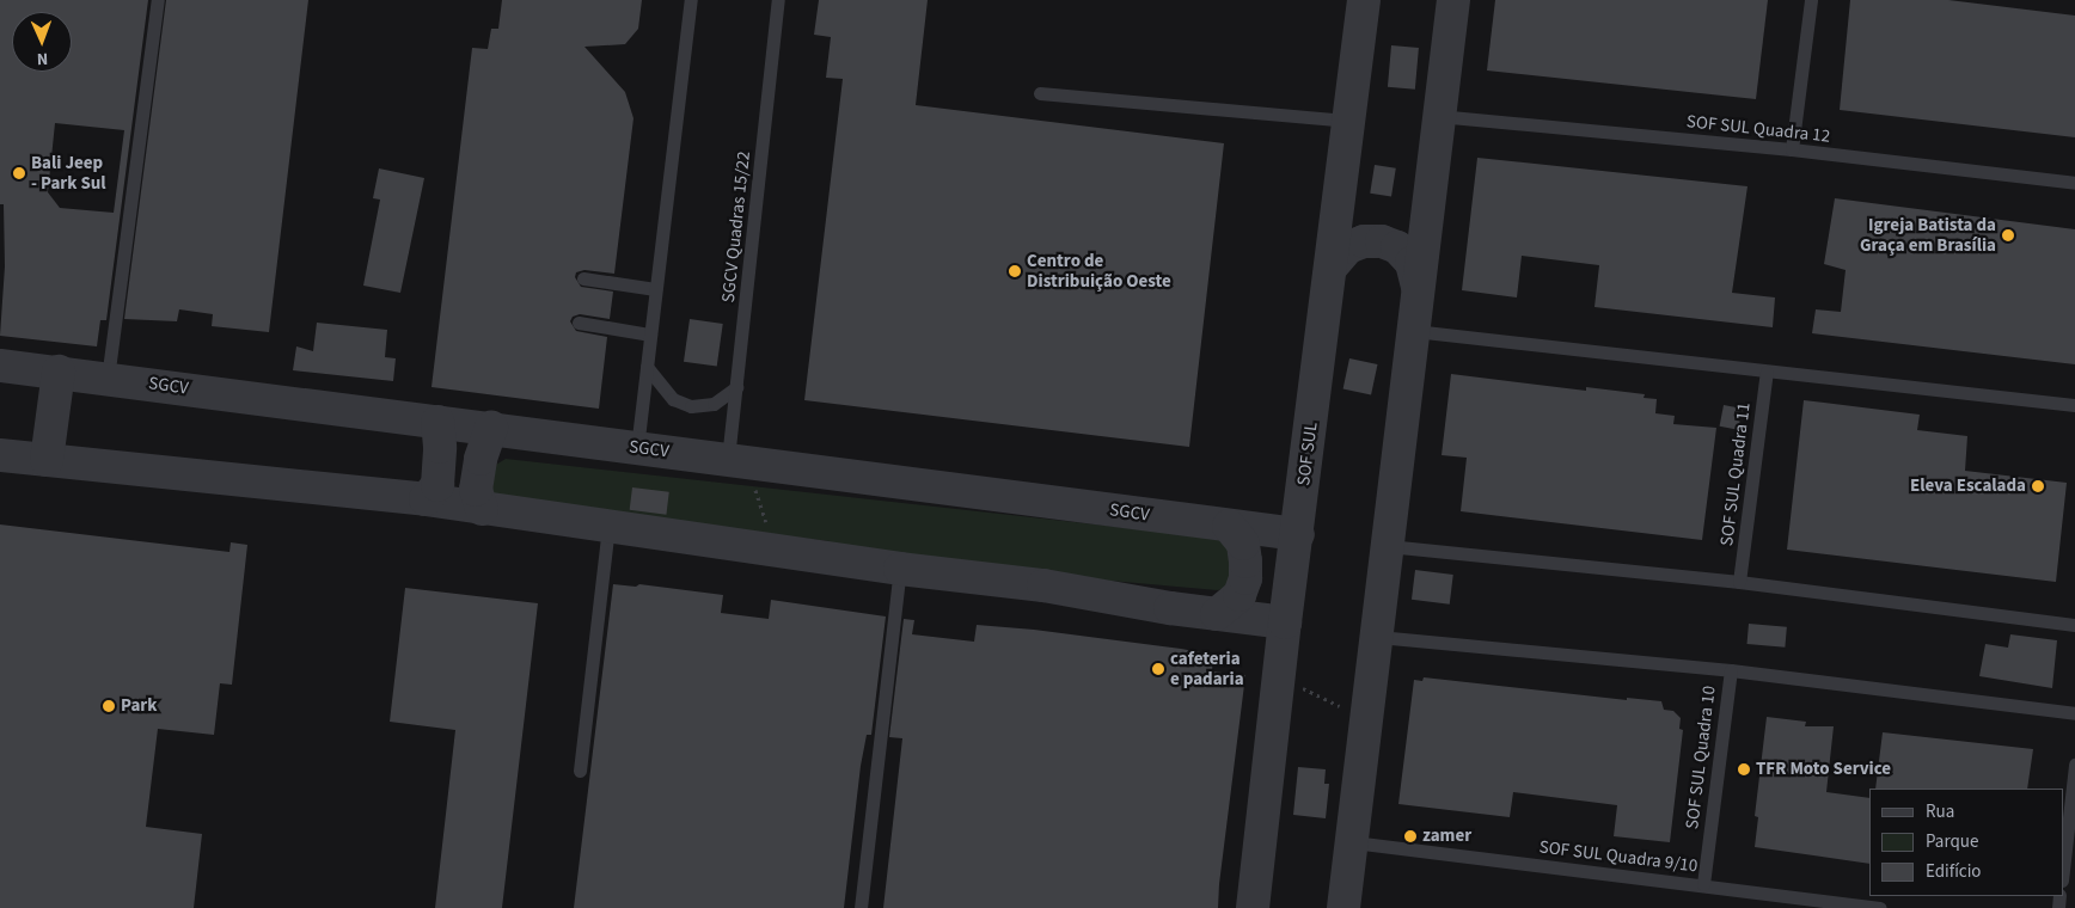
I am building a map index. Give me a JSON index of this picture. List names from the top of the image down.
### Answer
{
  "streets": {
    "street": ["SGCV", "SOF SUL"],
    "lane": [
      "SOF SUL Quadra 12",
      "SGCV Quadras 15/22",
      "SOF SUL Quadra 11",
      "SOF SUL Quadra 10",
      "SOF SUL Quadra 9/10"
    ]
  },
  "crossings": [
    ["SGCV Quadras 15/22", "SGCV"],
    ["SGCV", "SOF SUL"],
    ["SOF SUL Quadra 10", "SOF SUL Quadra 9/10"]
  ],
  "places": [
    "Bali Jeep - Park Sul",
    "Igreja Batista da Graça em Brasília",
    "Centro de Distribuição Oeste",
    "Eleva Escalada",
    "cafeteria e padaria",
    "Park",
    "TFR Moto Service",
    "zamer"
  ],
  "legend": ["Rua", "Parque", "Edifício"],
  "north": "bottom"
}
